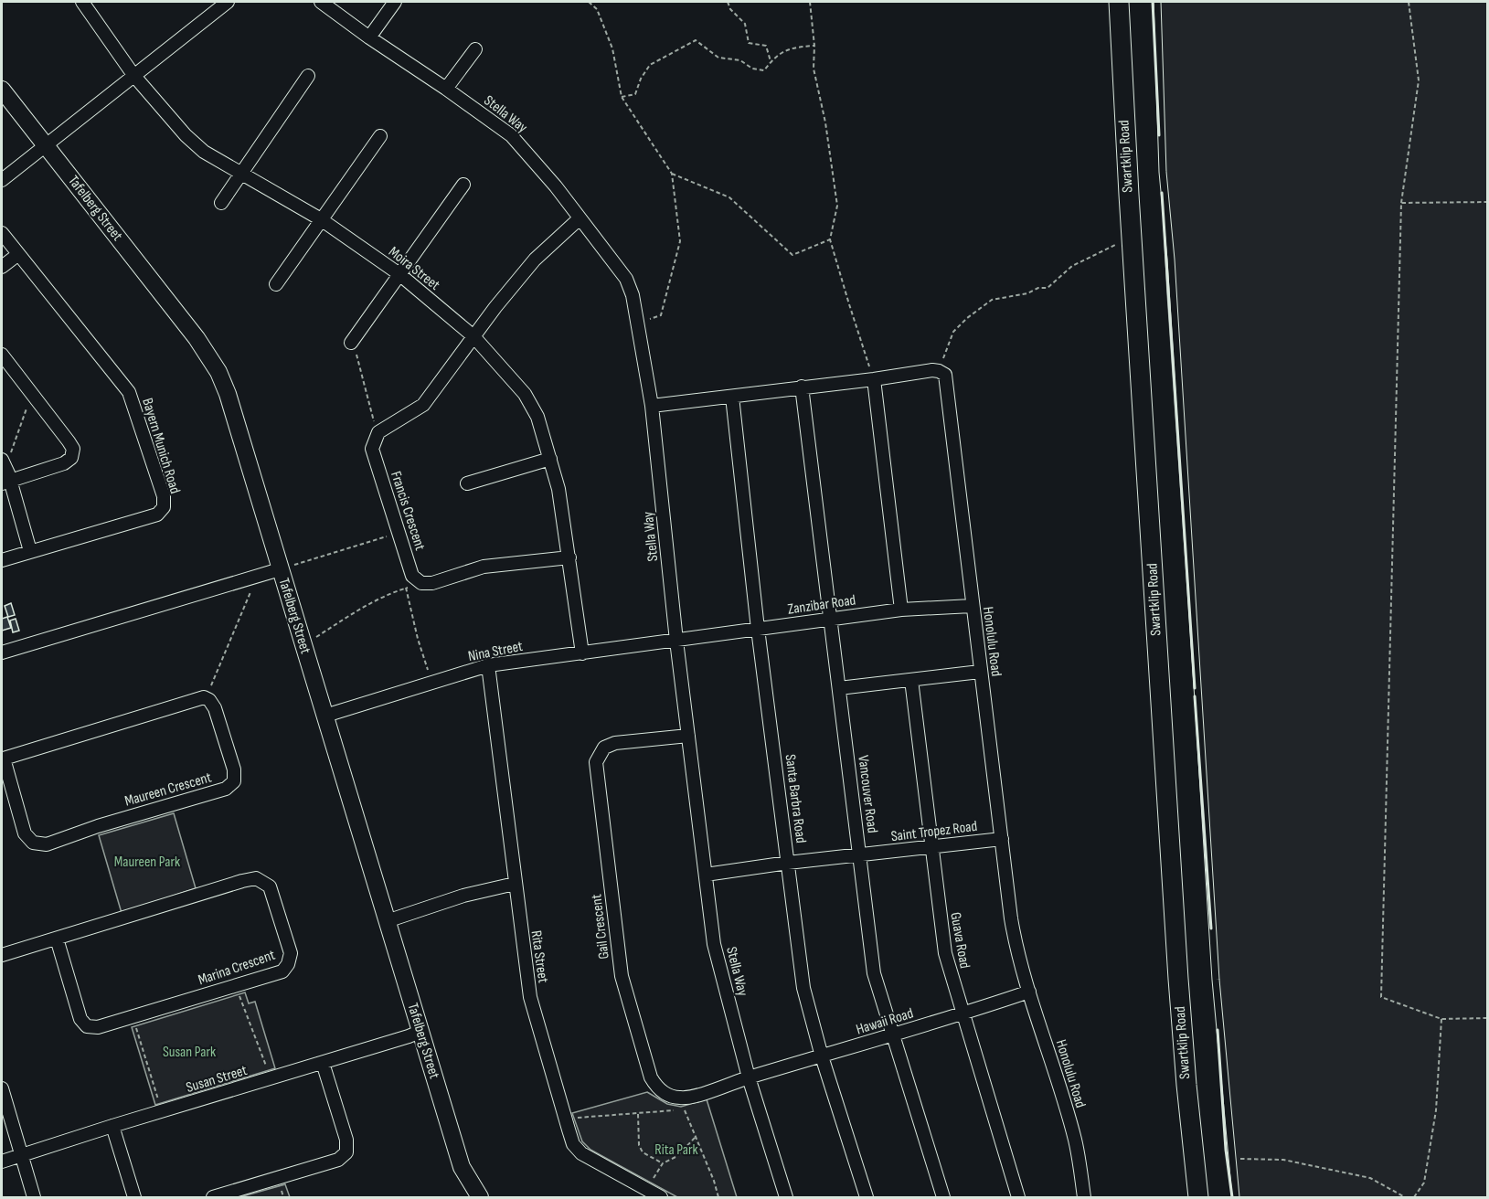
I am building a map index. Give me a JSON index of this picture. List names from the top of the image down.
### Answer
{
  "streets": {
    "main road": ["Swartklip Road"],
    "street": [
      "Stella Way",
      "Tafelberg Street",
      "Moira Street",
      "Bayern Munich Road",
      "Francis Crescent",
      "Zanzibar Road",
      "Honolulu Road",
      "Nina Street",
      "Maureen Crescent",
      "Vancouver Road",
      "Santa Barbra Road",
      "Saint Tropez Road",
      "Gail Crescent",
      "Guava Road",
      "Rita Street",
      "Marina Crescent",
      "Hawaii Road",
      "Susan Street"
    ]
  },
  "crossings": [
    ["Stella Way", "Zanzibar Road"],
    ["Stella Way", "Nina Street"],
    ["Stella Way", "Saint Tropez Road"],
    ["Stella Way", "Gail Crescent"],
    ["Stella Way", "Hawaii Road"],
    ["Tafelberg Street", "Nina Street"],
    ["Tafelberg Street", "Susan Street"],
    ["Moira Street", "Nina Street"],
    ["Zanzibar Road", "Honolulu Road"],
    ["Zanzibar Road", "Nina Street"],
    ["Zanzibar Road", "Vancouver Road"],
    ["Zanzibar Road", "Santa Barbra Road"],
    ["Honolulu Road", "Saint Tropez Road"],
    ["Honolulu Road", "Hawaii Road"],
    ["Nina Street", "Rita Street"],
    ["Vancouver Road", "Saint Tropez Road"],
    ["Vancouver Road", "Hawaii Road"],
    ["Santa Barbra Road", "Saint Tropez Road"],
    ["Santa Barbra Road", "Hawaii Road"],
    ["Saint Tropez Road", "Guava Road"],
    ["Gail Crescent", "Hawaii Road"],
    ["Guava Road", "Hawaii Road"]
  ],
  "parks": ["Maureen Park", "Susan Park", "Rita Park"]
}
